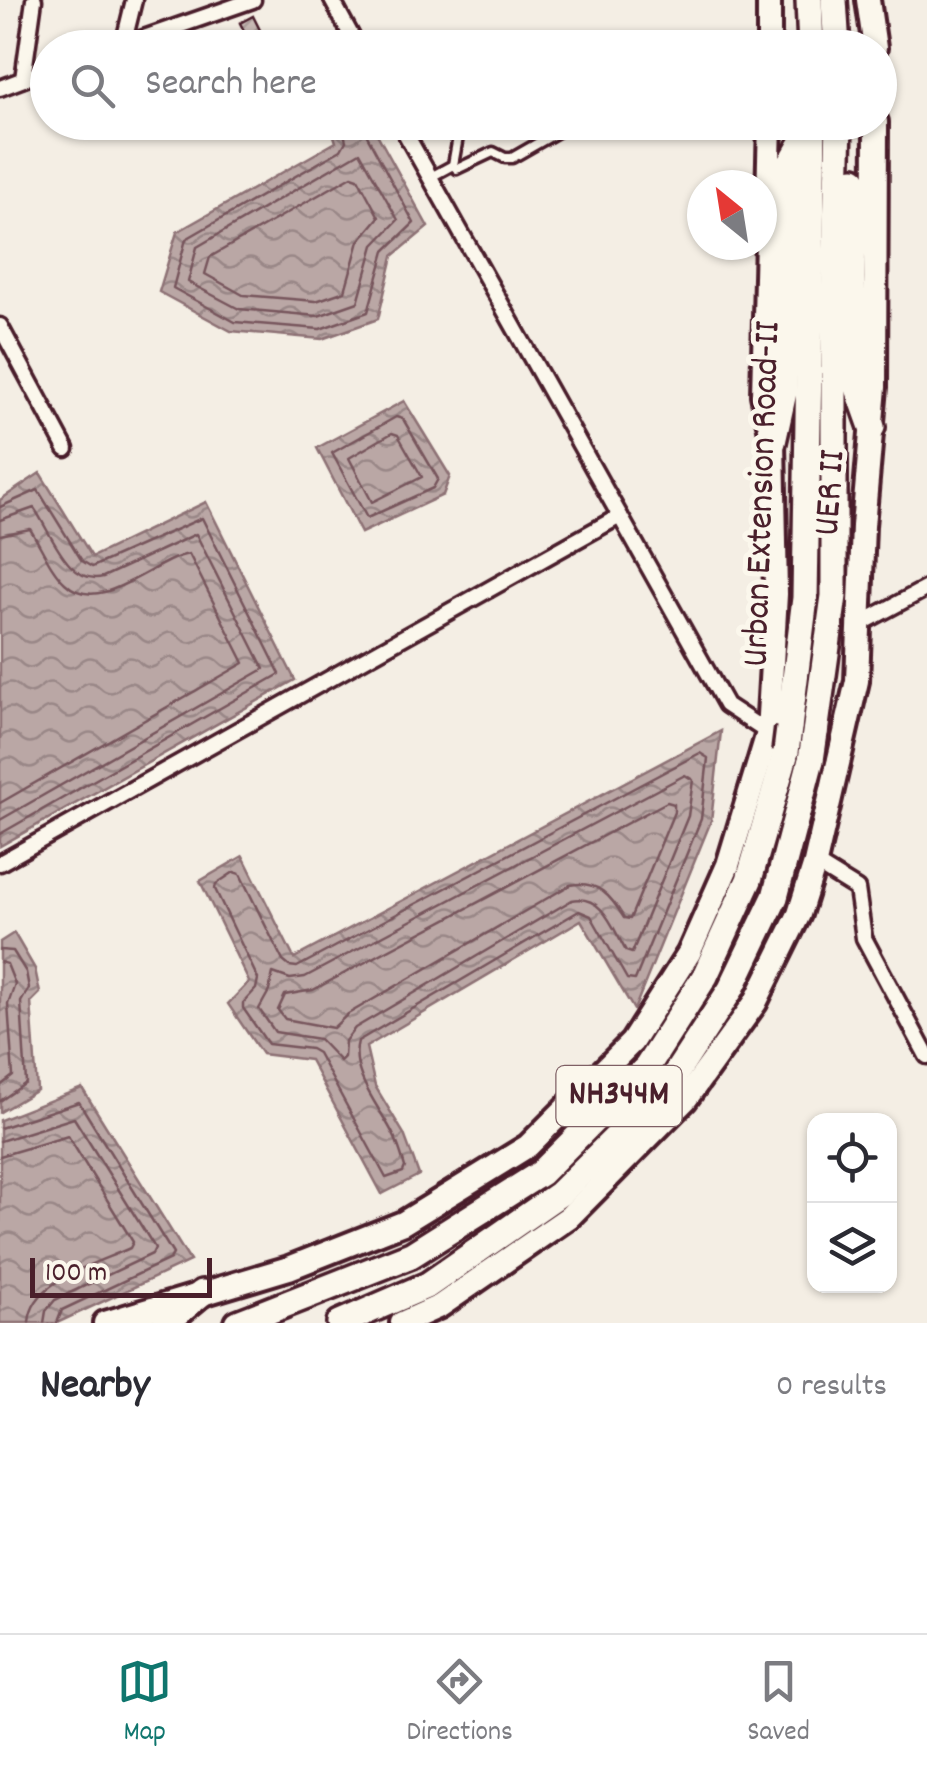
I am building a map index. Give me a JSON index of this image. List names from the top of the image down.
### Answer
{
  "streets": {
    "highway": ["Urban Extension Road-II", "NH344M"],
    "main road": ["UER II"]
  },
  "crossings": [
    ["UER II", "Urban Extension Road-II"]
  ],
  "scale_bar": "100 m",
  "north": "top left",
  "page": {
    "search": "Search here",
    "scale": "100 m",
    "heading": ["Nearby", "0 results"],
    "nav": ["Map", "Directions", "Saved"]
  }
}
